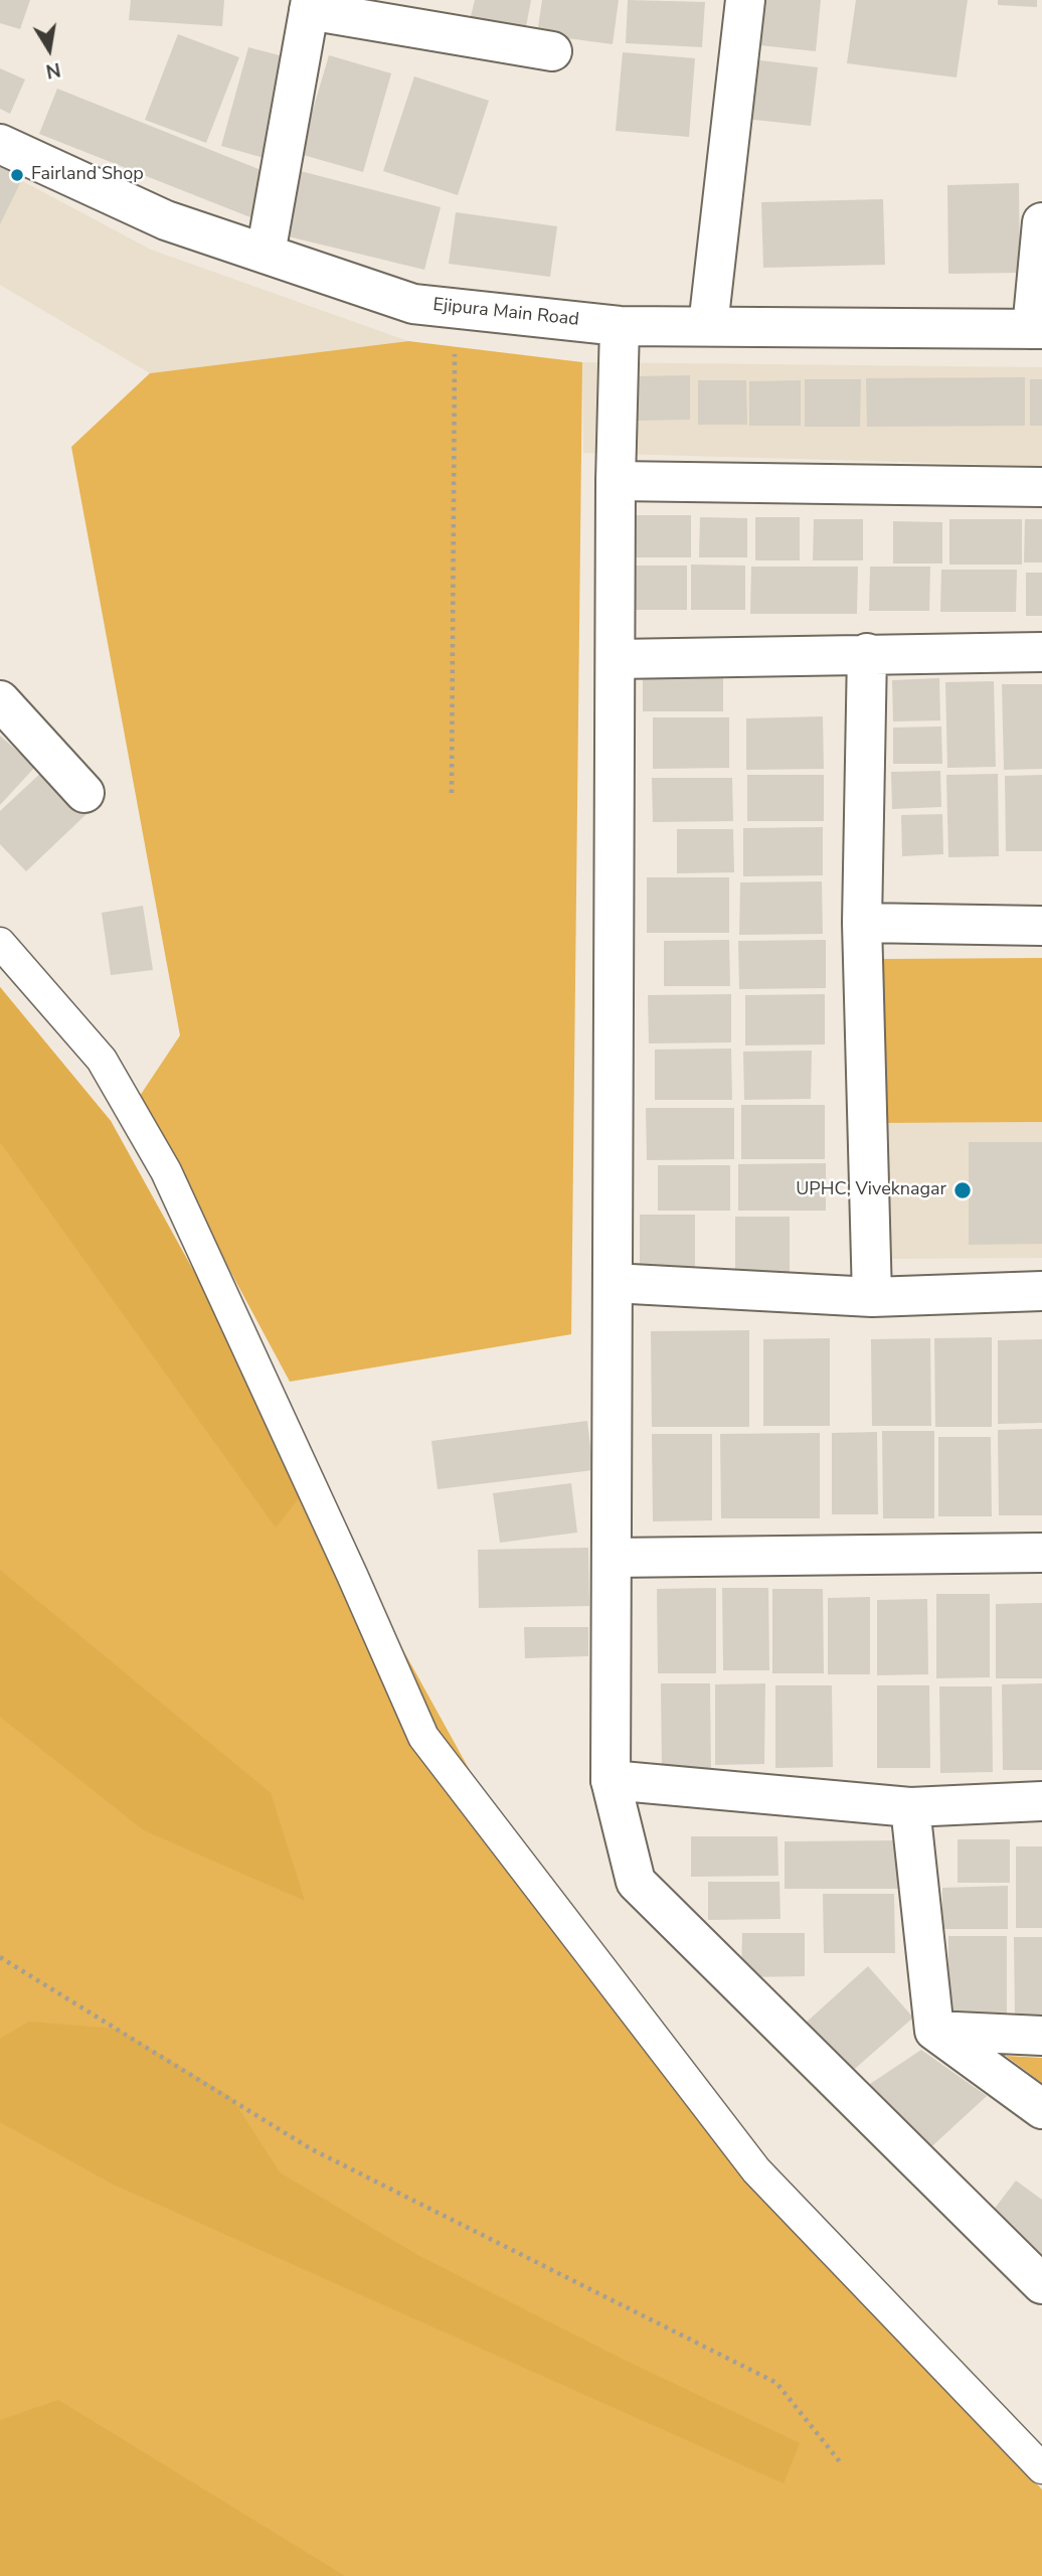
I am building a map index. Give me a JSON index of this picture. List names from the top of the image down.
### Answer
{
  "streets": {
    "street": ["Ejipura Main Road"]
  },
  "places": ["Fairland Shop", "UPHC, Viveknagar"],
  "north": "bottom"
}
